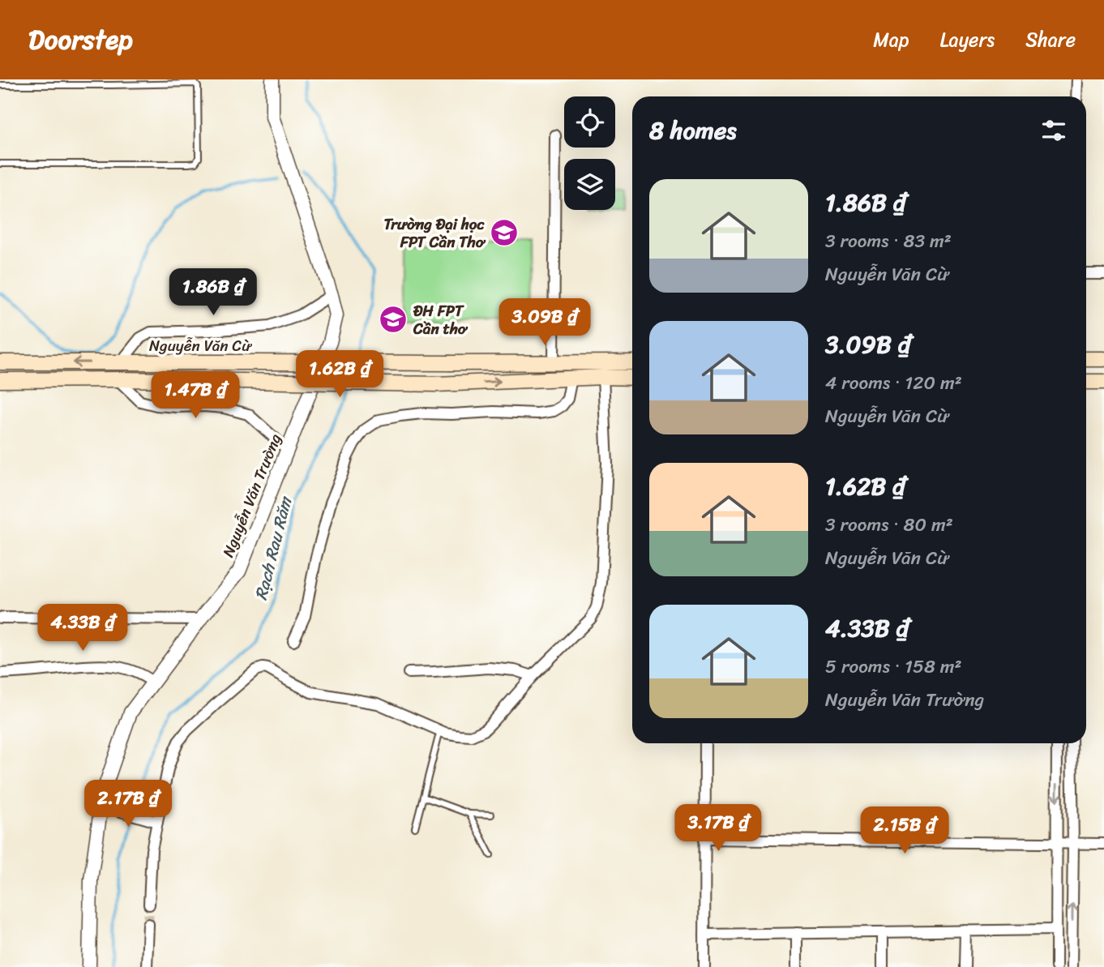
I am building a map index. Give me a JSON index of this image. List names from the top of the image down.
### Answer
{
  "streets": {
    "main road": ["Nguyễn Văn Cừ"],
    "street": ["Nguyễn Văn Trường"]
  },
  "water": ["Rạch Rau Răm"],
  "places": {
    "school or university": ["Trường Đại học FPT Cần Thơ", "ĐH FPT Cần thơ"]
  },
  "page": {
    "header": "Doorstep",
    "nav": ["Map", "Layers", "Share"],
    "heading": "8 homes",
    "list": [
      {
        "name": "1.86B ₫",
        "note": "3 rooms · 83 m² · Nguyễn Văn Cừ"
      },
      {
        "name": "3.09B ₫",
        "note": "4 rooms · 120 m² · Nguyễn Văn Cừ"
      },
      {
        "name": "1.62B ₫",
        "note": "3 rooms · 80 m² · Nguyễn Văn Cừ"
      },
      {
        "name": "4.33B ₫",
        "note": "5 rooms · 158 m² · Nguyễn Văn Trường"
      }
    ],
    "price": [
      "1.86B ₫",
      "3.09B ₫",
      "1.62B ₫",
      "1.47B ₫",
      "4.33B ₫",
      "2.17B ₫",
      "3.17B ₫",
      "2.15B ₫"
    ]
  }
}
